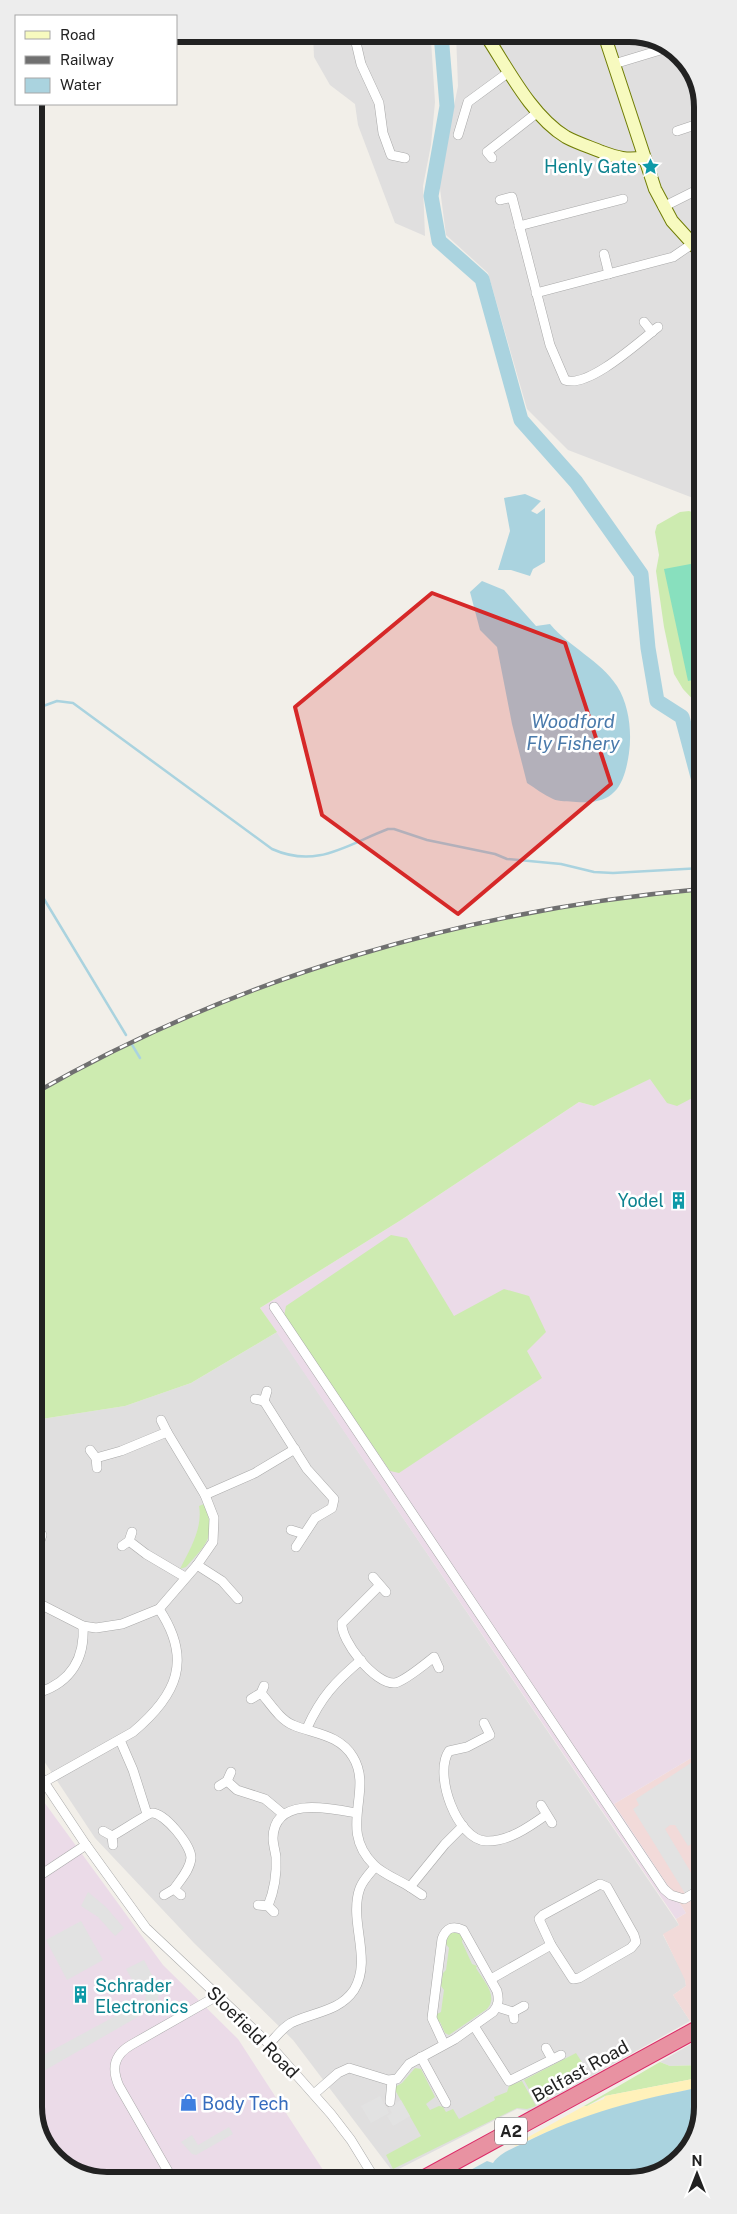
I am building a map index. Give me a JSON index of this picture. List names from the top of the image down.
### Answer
{
  "streets": {
    "highway": ["Belfast Road", "A2"],
    "street": ["Sloefield Road"]
  },
  "water": ["Woodford Fly Fishery"],
  "places": {
    "place": ["Henly Gate"],
    "building": ["Yodel", "Schrader Electronics"],
    "shop": ["Body Tech"]
  },
  "legend": ["Road", "Railway", "Water"],
  "north": "top"
}
